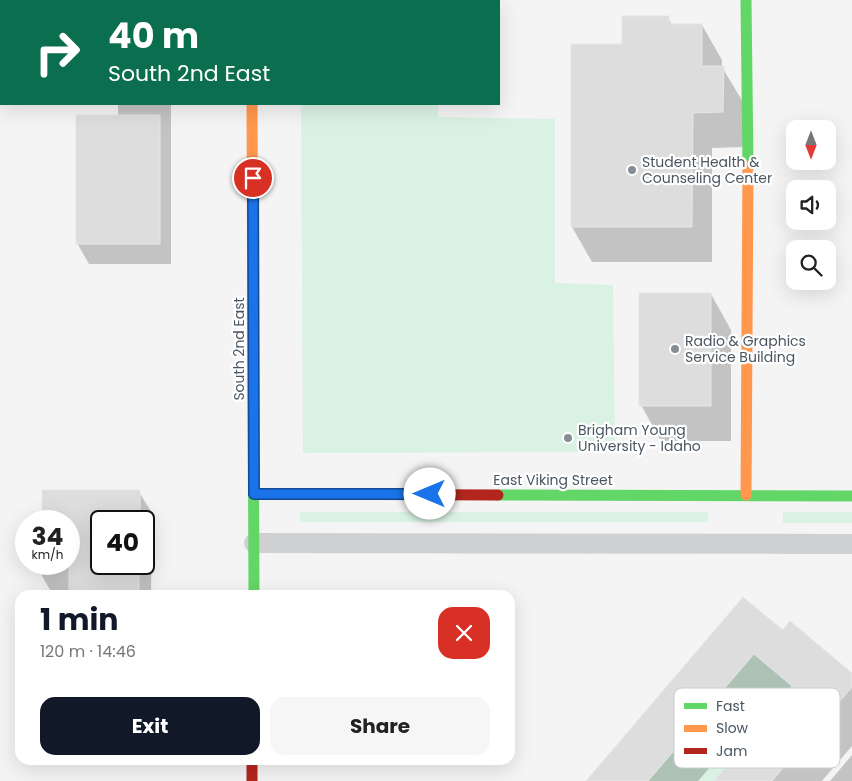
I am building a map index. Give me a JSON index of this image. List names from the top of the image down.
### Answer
{
  "streets": {
    "street": ["South 2nd East", "East Viking Street"]
  },
  "crossings": [
    ["South 2nd East", "East Viking Street"]
  ],
  "places": ["Student Health & Counseling Center", "Radio & Graphics Service Building", "Brigham Young University - Idaho"],
  "legend": ["Fast", "Slow", "Jam"],
  "north": "bottom",
  "page": {
    "turn": ["40 m", "South 2nd East"],
    "speed": "34 km/h",
    "limit": "40",
    "heading": ["1 min", "120 m · 14:46"],
    "buttons": ["Exit", "Share"]
  }
}
